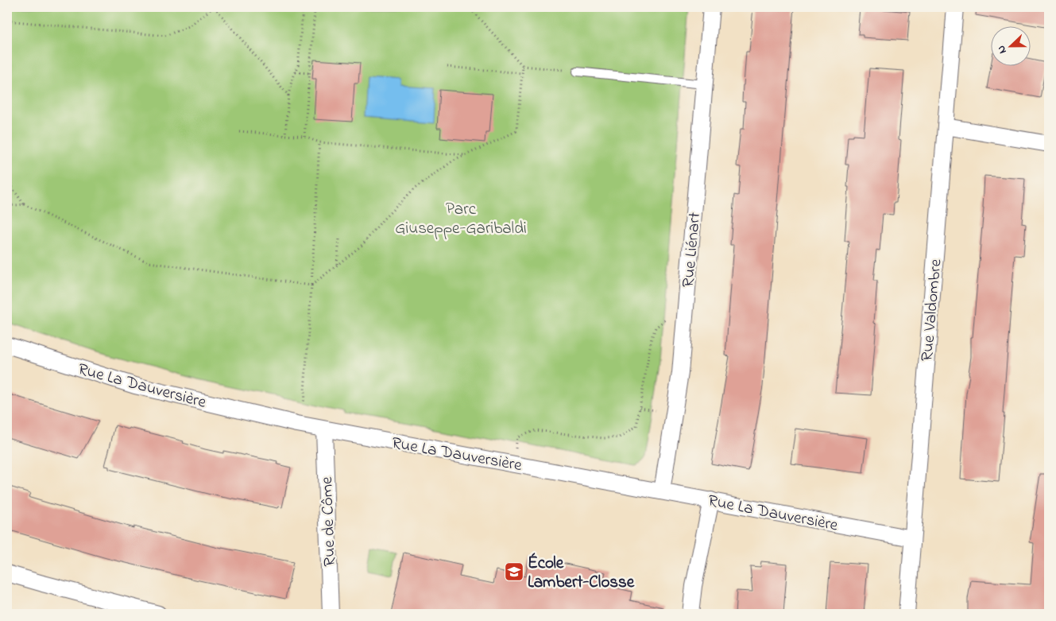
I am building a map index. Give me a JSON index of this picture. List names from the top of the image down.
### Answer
{
  "streets": {
    "street": [
      "Rue Liénart",
      "Rue Valdombre",
      "Rue La Dauversière",
      "Rue de Côme"
    ]
  },
  "crossings": [
    ["Rue Liénart", "Rue La Dauversière"],
    ["Rue Valdombre", "Rue La Dauversière"],
    ["Rue La Dauversière", "Rue de Côme"]
  ],
  "parks": ["Parc Giuseppe-Garibaldi"],
  "places": {
    "school or university": ["École Lambert-Closse"]
  },
  "north": "left"
}
